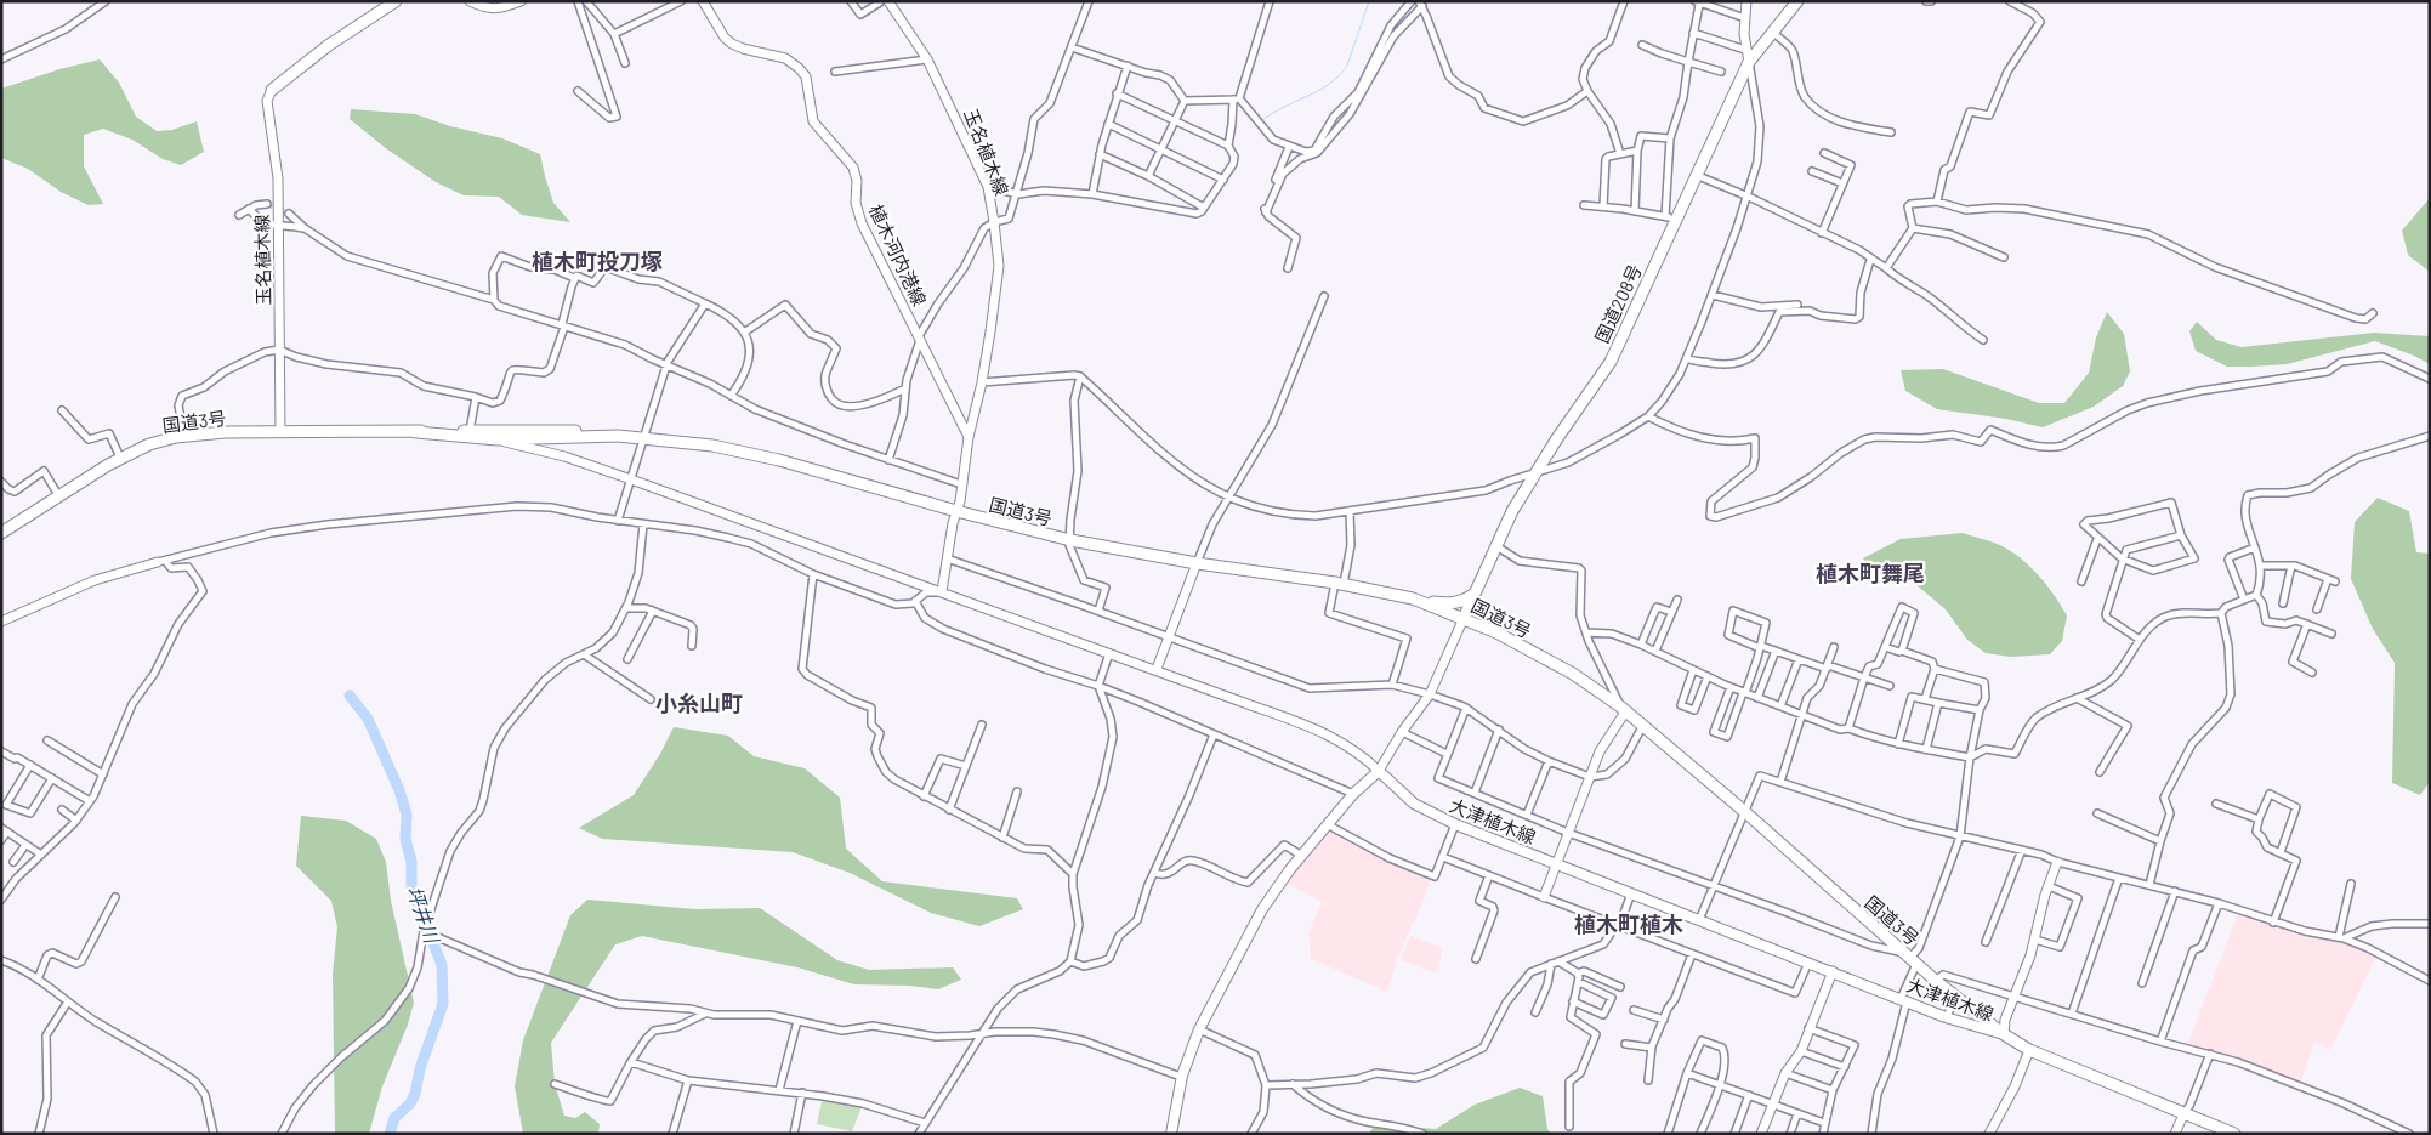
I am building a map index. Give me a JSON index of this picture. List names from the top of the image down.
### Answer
{
  "streets": {
    "highway": ["国道208号", "国道3号"],
    "main road": ["大津植木線"],
    "street": ["玉名植木線", "植木河内港線"]
  },
  "crossings": [
    ["玉名植木線", "植木河内港線"],
    ["玉名植木線", "国道3号"],
    ["国道208号", "国道3号"],
    ["国道3号", "大津植木線"]
  ],
  "districts": [
    "植木町投刀塚",
    "植木町舞尾",
    "小糸山町",
    "植木町植木"
  ],
  "water": ["坪井川"]
}
